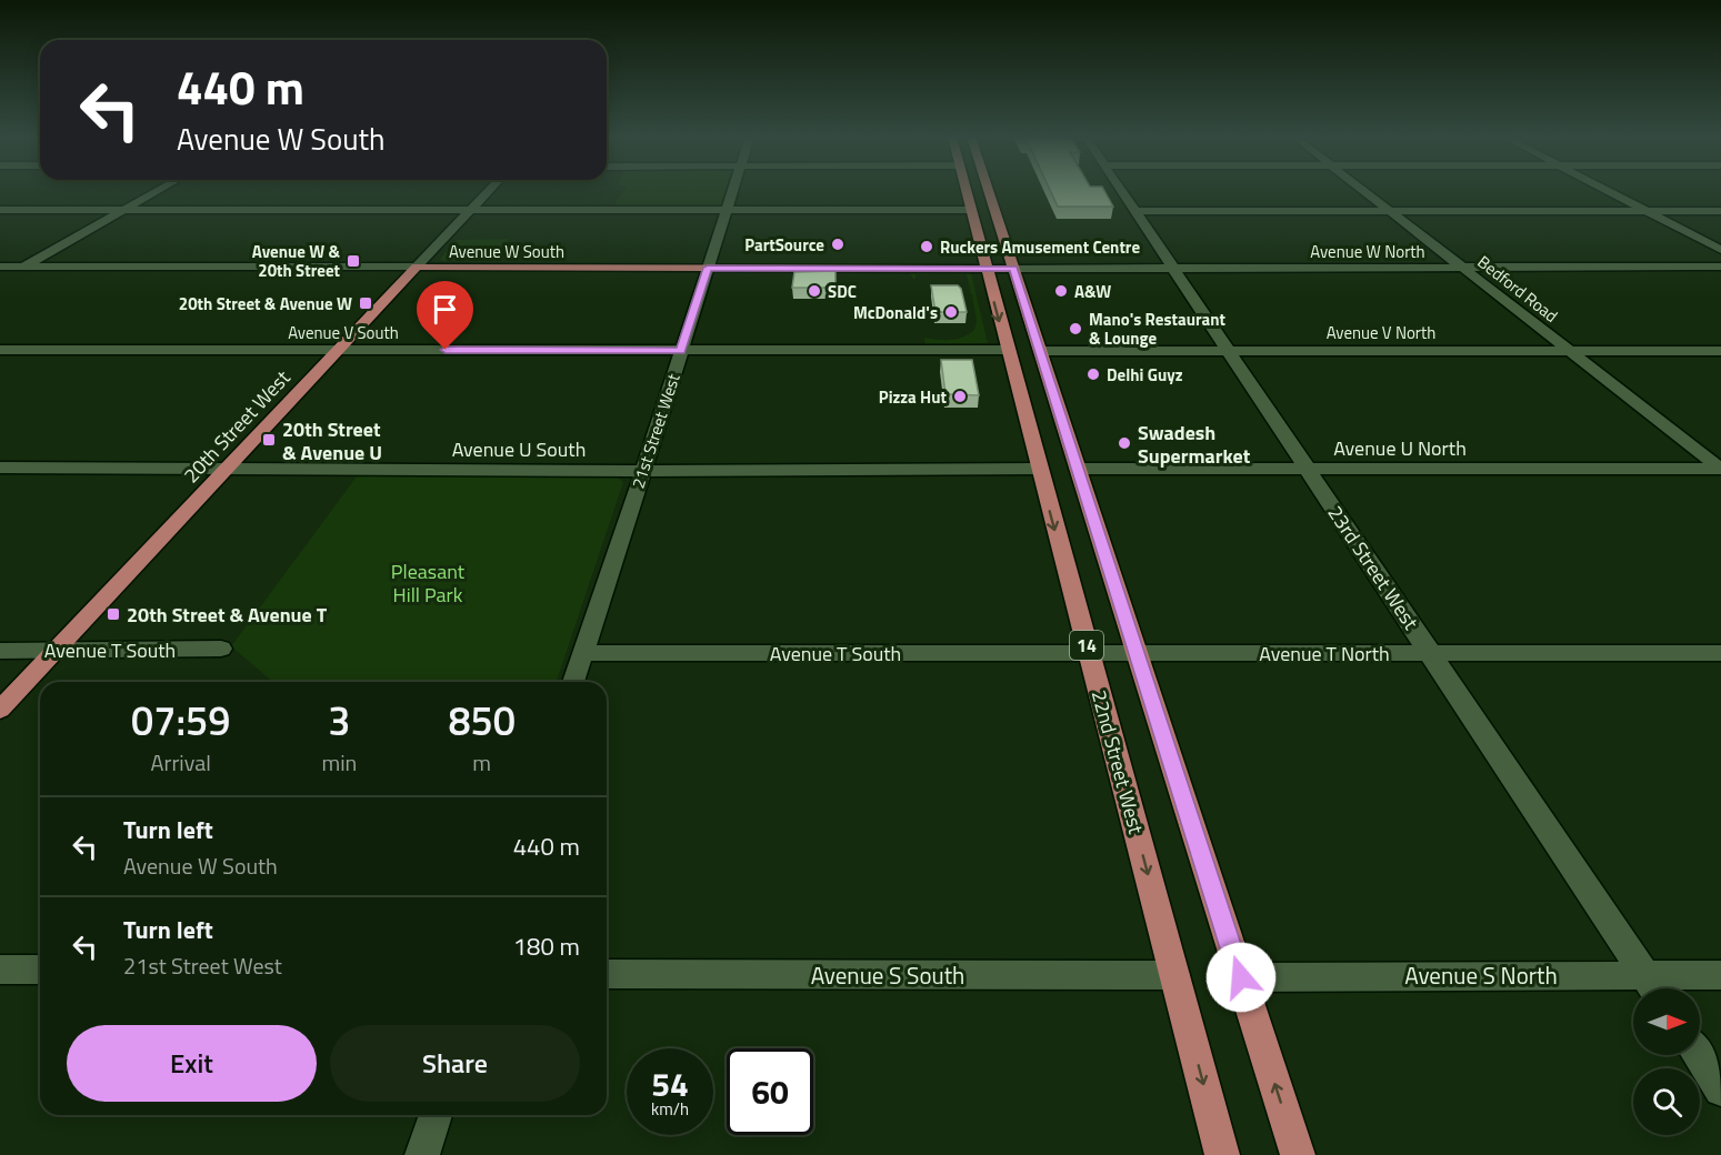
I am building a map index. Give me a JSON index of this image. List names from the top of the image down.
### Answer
{
  "streets": {
    "main road": [
      "Avenue W South",
      "20th Street West",
      "14",
      "22nd Street West"
    ],
    "street": [
      "Avenue W North",
      "Bedford Road",
      "Avenue V South",
      "Avenue V North",
      "21st Street West",
      "Avenue U North",
      "Avenue U South",
      "23rd Street West",
      "Avenue T South",
      "Avenue T North",
      "Avenue S South",
      "Avenue S North"
    ]
  },
  "crossings": [
    ["Avenue W South", "Avenue W North"],
    ["Avenue W South", "20th Street West"],
    ["Avenue W South", "21st Street West"],
    ["Avenue W South", "14"],
    ["Avenue W South", "22nd Street West"],
    ["Avenue W North", "Bedford Road"],
    ["Avenue W North", "23rd Street West"],
    ["Avenue W North", "14"],
    ["Bedford Road", "Avenue V North"],
    ["Bedford Road", "Avenue U North"],
    ["Avenue V South", "20th Street West"],
    ["Avenue V South", "21st Street West"],
    ["Avenue V South", "22nd Street West"],
    ["Avenue V North", "23rd Street West"],
    ["Avenue V North", "14"],
    ["20th Street West", "Avenue U South"],
    ["20th Street West", "Avenue T South"],
    ["21st Street West", "Avenue U South"],
    ["21st Street West", "Avenue T South"],
    ["Avenue U North", "23rd Street West"],
    ["Avenue U North", "14"],
    ["Avenue U South", "22nd Street West"],
    ["23rd Street West", "Avenue T North"],
    ["23rd Street West", "Avenue S North"],
    ["14", "Avenue T North"],
    ["14", "Avenue S North"],
    ["Avenue T South", "Avenue T North"],
    ["Avenue T South", "22nd Street West"],
    ["Avenue T North", "22nd Street West"],
    ["22nd Street West", "Avenue S South"]
  ],
  "parks": ["Pleasant Hill Park"],
  "places": {
    "other": [
      "PartSource",
      "Ruckers Amusement Centre",
      "SDC",
      "A&W",
      "McDonald's",
      "Mano's Restaurant & Lounge",
      "Delhi Guyz",
      "Pizza Hut",
      "Swadesh Supermarket"
    ],
    "transit": [
      "Avenue W & 20th Street",
      "20th Street & Avenue W",
      "20th Street & Avenue U",
      "20th Street & Avenue T"
    ]
  },
  "north": "right",
  "page": {
    "turn": ["440 m", "Avenue W South"],
    "eta": [
      "07:59",
      "Arrival",
      "3",
      "min",
      "850",
      "m"
    ],
    "list": [
      {
        "name": "Turn left",
        "note": "Avenue W South",
        "value": "440 m"
      },
      {
        "name": "Turn left",
        "note": "21st Street West",
        "value": "180 m"
      }
    ],
    "buttons": ["Exit", "Share"],
    "speed": "54 km/h",
    "limit": "60"
  }
}
